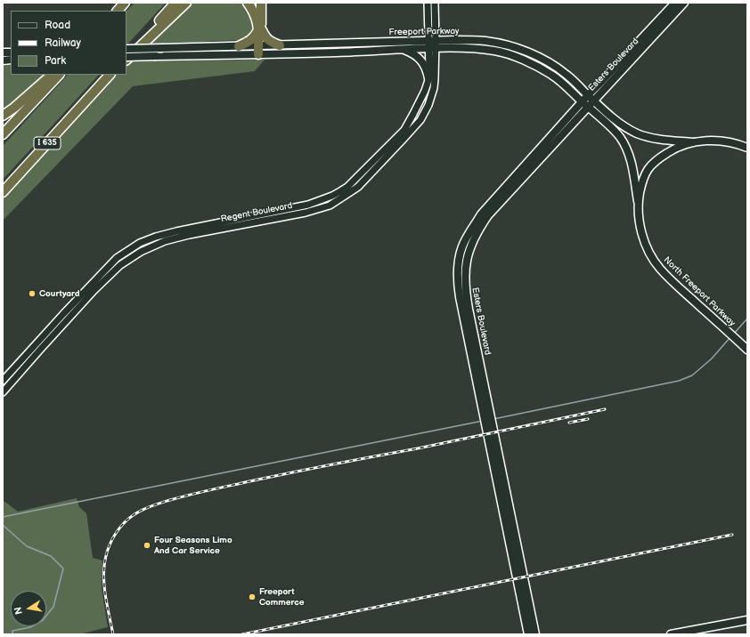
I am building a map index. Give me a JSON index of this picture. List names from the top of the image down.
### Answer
{
  "streets": {
    "highway": ["I 635"],
    "main road": ["Freeport Parkway", "Esters Boulevard", "North Freeport Parkway"],
    "street": ["Regent Boulevard"]
  },
  "crossings": [
    ["Freeport Parkway", "Esters Boulevard"],
    ["Freeport Parkway", "Regent Boulevard"],
    ["Freeport Parkway", "North Freeport Parkway"]
  ],
  "places": ["Courtyard", "Four Seasons Limo And Car Service", "Freeport Commerce"],
  "legend": ["Road", "Railway", "Park"],
  "north": "left"
}
